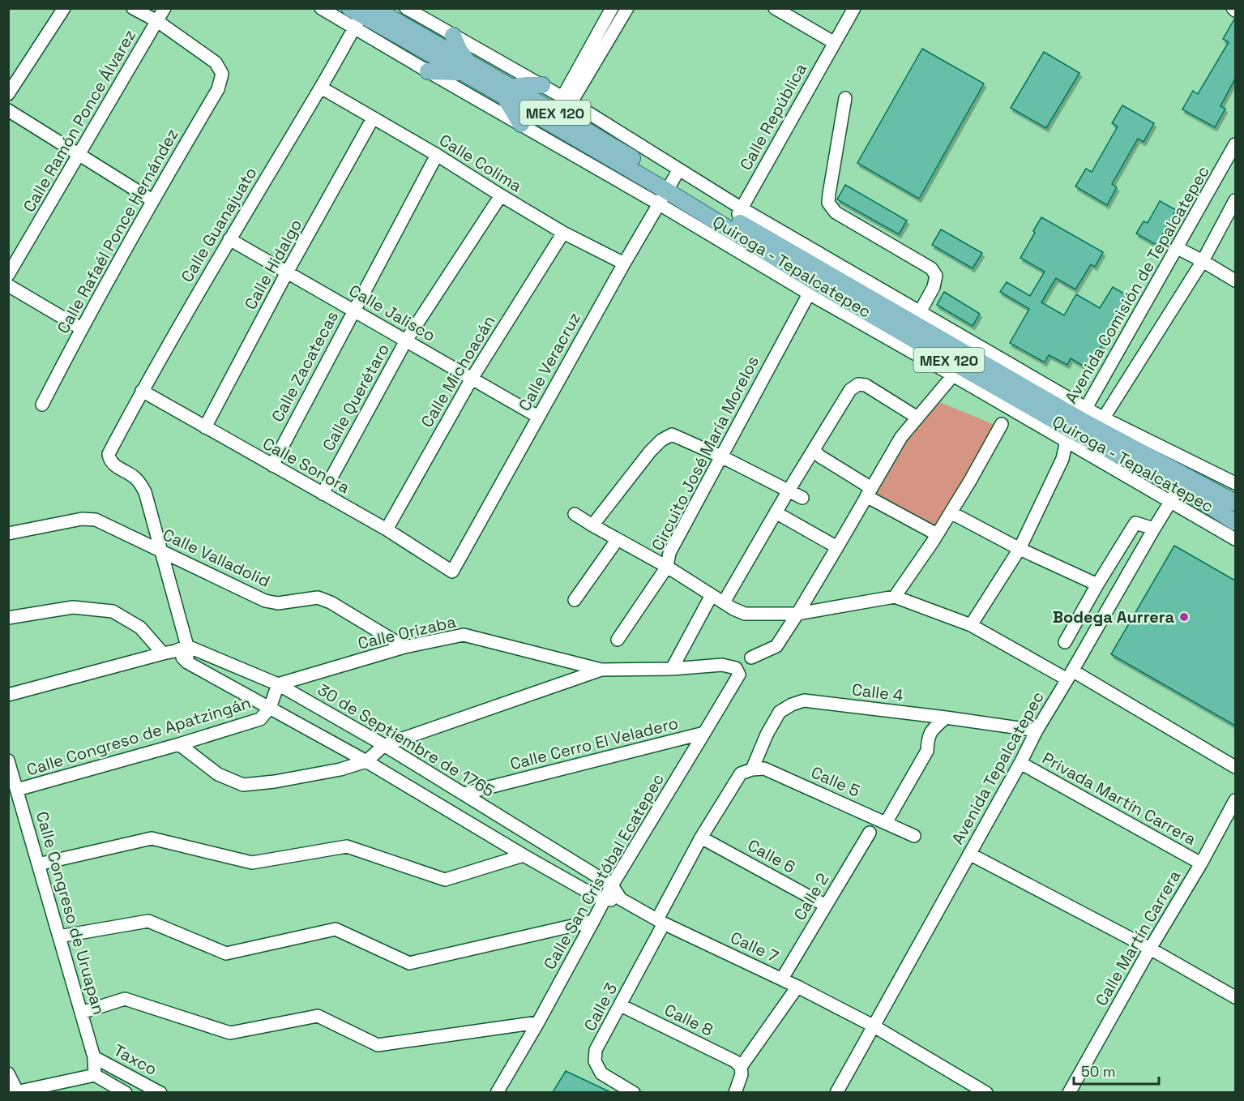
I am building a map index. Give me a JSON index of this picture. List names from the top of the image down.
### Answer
{
  "streets": {
    "main road": ["MEX 120", "Quiroga - Tepalcatepec"],
    "street": [
      "Calle República",
      "Calle Ramón Ponce Álvarez",
      "Calle Colima",
      "Calle Guanajuato",
      "Calle Rafaél Ponce Hernández",
      "Calle Hidalgo",
      "Avenida Comisión de Tepalcatepec",
      "Calle Jalisco",
      "Calle Veracruz",
      "Calle Zacatecas",
      "Calle Michoacán",
      "Calle Querétaro",
      "Circuito José María Morelos",
      "Calle Sonora",
      "Calle Valladolid",
      "Calle Orizaba",
      "Calle 4",
      "Calle Congreso de Apatzingán",
      "30 de Septiembre de 1765",
      "Calle Cerro El Veladero",
      "Avenida Tepalcatepec",
      "Calle 5",
      "Privada Martín Carrera",
      "Calle 6",
      "Calle San Cristóbal Ecatepec",
      "Calle 2",
      "Calle Congreso de Uruapan",
      "Calle Martín Carrera",
      "Calle 7",
      "Calle 3",
      "Calle 8",
      "Taxco"
    ]
  },
  "crossings": [
    ["Calle República", "Quiroga - Tepalcatepec"],
    ["Calle Ramón Ponce Álvarez", "Calle Rafaél Ponce Hernández"],
    ["Calle Colima", "Calle Guanajuato"],
    ["Calle Colima", "Calle Hidalgo"],
    ["Calle Colima", "Calle Veracruz"],
    ["Calle Colima", "Calle Zacatecas"],
    ["Calle Colima", "Calle Michoacán"],
    ["Calle Colima", "Calle Querétaro"],
    ["Calle Guanajuato", "Quiroga - Tepalcatepec"],
    ["Calle Guanajuato", "Calle Jalisco"],
    ["Calle Guanajuato", "Calle Sonora"],
    ["Calle Guanajuato", "Calle Valladolid"],
    ["Calle Hidalgo", "Calle Jalisco"],
    ["Calle Hidalgo", "Calle Sonora"],
    ["Quiroga - Tepalcatepec", "Avenida Comisión de Tepalcatepec"],
    ["Quiroga - Tepalcatepec", "Calle Veracruz"],
    ["Quiroga - Tepalcatepec", "Circuito José María Morelos"],
    ["Quiroga - Tepalcatepec", "Avenida Tepalcatepec"],
    ["Calle Jalisco", "Calle Veracruz"],
    ["Calle Jalisco", "Calle Zacatecas"],
    ["Calle Jalisco", "Calle Michoacán"],
    ["Calle Jalisco", "Calle Querétaro"],
    ["Calle Veracruz", "Calle Sonora"],
    ["Calle Zacatecas", "Calle Sonora"],
    ["Calle Michoacán", "Calle Sonora"],
    ["Calle Querétaro", "Calle Sonora"],
    ["Calle Valladolid", "Calle Orizaba"],
    ["Calle Orizaba", "Calle Congreso de Apatzingán"],
    ["Calle Orizaba", "30 de Septiembre de 1765"],
    ["Calle 4", "Avenida Tepalcatepec"],
    ["Calle 4", "Calle 5"],
    ["Calle 4", "Calle 3"],
    ["Calle Congreso de Apatzingán", "30 de Septiembre de 1765"],
    ["Calle Congreso de Apatzingán", "Calle Congreso de Uruapan"],
    ["30 de Septiembre de 1765", "Calle Cerro El Veladero"],
    ["30 de Septiembre de 1765", "Calle San Cristóbal Ecatepec"],
    ["30 de Septiembre de 1765", "Calle 7"],
    ["Calle Cerro El Veladero", "Calle San Cristóbal Ecatepec"],
    ["Avenida Tepalcatepec", "Privada Martín Carrera"],
    ["Avenida Tepalcatepec", "Calle 7"],
    ["Calle 5", "Calle 3"],
    ["Privada Martín Carrera", "Calle Martín Carrera"],
    ["Calle 6", "Calle 2"],
    ["Calle 6", "Calle 3"],
    ["Calle San Cristóbal Ecatepec", "Calle 7"],
    ["Calle 2", "Calle 7"],
    ["Calle Congreso de Uruapan", "Taxco"],
    ["Calle 7", "Calle 3"],
    ["Calle 3", "Calle 8"]
  ],
  "places": ["Bodega Aurrera"],
  "scale_bar": "50 m"
}
